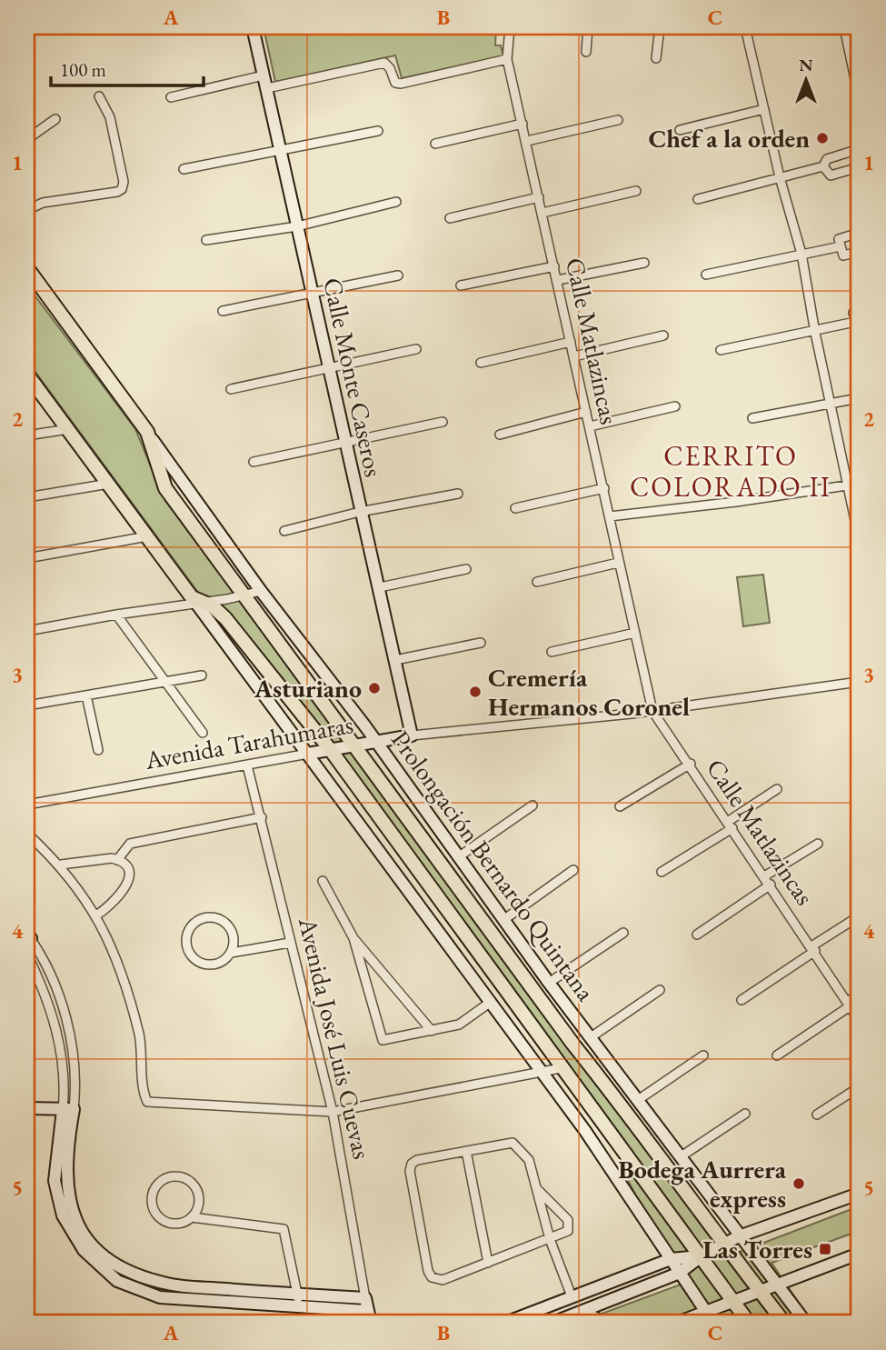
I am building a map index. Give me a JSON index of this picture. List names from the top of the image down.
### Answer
{
  "streets": {
    "main road": ["Prolongación Bernardo Quintana"],
    "street": [
      "Calle Matlazincas",
      "Calle Monte Caseros",
      "Avenida Tarahumaras",
      "Avenida José Luis Cuevas"
    ]
  },
  "crossings": [
    ["Calle Matlazincas", "Avenida Tarahumaras"],
    ["Calle Monte Caseros", "Avenida Tarahumaras"],
    ["Avenida Tarahumaras", "Prolongación Bernardo Quintana"],
    ["Avenida Tarahumaras", "Avenida José Luis Cuevas"]
  ],
  "districts": ["CERRITO COLORADO II"],
  "places": {
    "other": [
      "Chef a la orden",
      "Asturiano",
      "Cremería Hermanos Coronel",
      "Bodega Aurrera express"
    ],
    "transit": ["Las Torres"]
  },
  "scale_bar": "100 m",
  "north": "top",
  "grid": {
    "columns": ["A", "B", "C"],
    "rows": [
      "1",
      "2",
      "3",
      "4",
      "5"
    ]
  }
}
